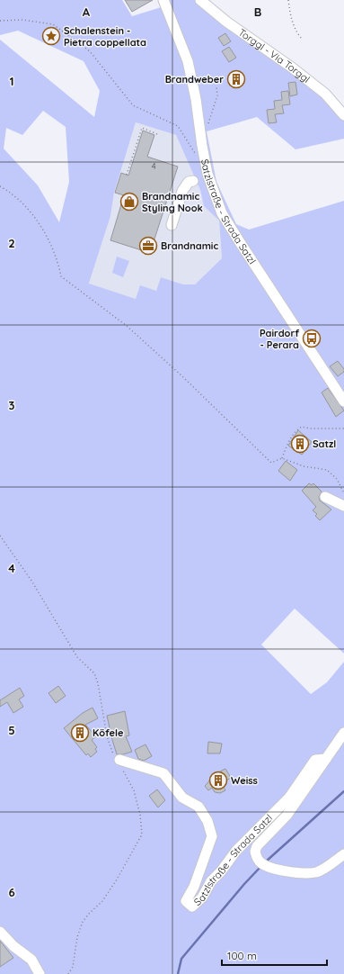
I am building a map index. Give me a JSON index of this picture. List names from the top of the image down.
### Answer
{
  "streets": {
    "street": ["Torggl - Via Torggl", "Satzlstraße - Strada Satzl"]
  },
  "places": {
    "place": ["Schalenstein - Pietra coppellata"],
    "building": [
      "Brandweber",
      "Satzl",
      "Köfele",
      "Weiss"
    ],
    "shop": ["Brandnamic Styling Nook"],
    "office": ["Brandnamic"],
    "bus stop": ["Pairdorf - Perara"]
  },
  "house_numbers": ["4"],
  "scale_bar": "100 m",
  "grid": {
    "columns": ["A", "B"],
    "rows": [
      "1",
      "2",
      "3",
      "4",
      "5",
      "6"
    ]
  }
}
